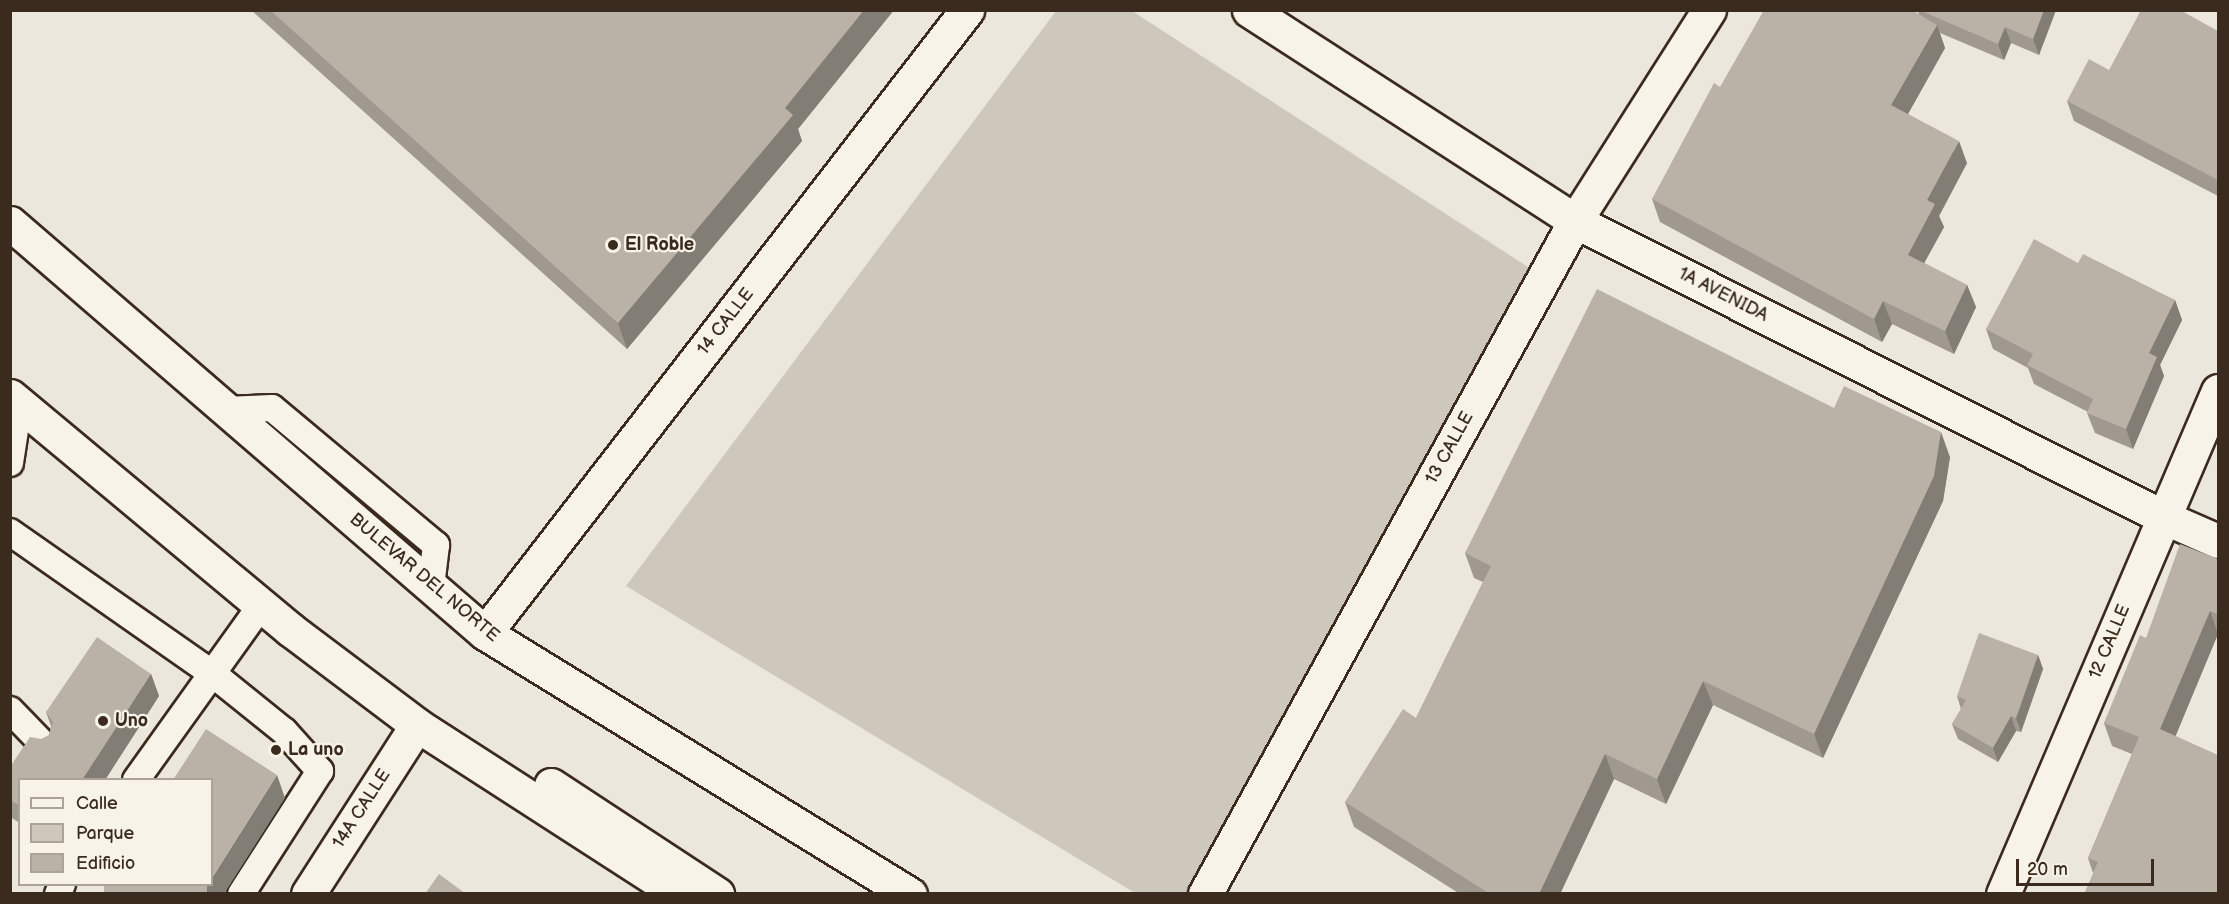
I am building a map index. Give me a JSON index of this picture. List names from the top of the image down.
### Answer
{
  "streets": {
    "main road": [
      "1A AVENIDA",
      "14 CALLE",
      "13 CALLE",
      "BULEVAR DEL NORTE",
      "12 CALLE",
      "14A CALLE"
    ]
  },
  "crossings": [
    ["1A AVENIDA", "13 CALLE"],
    ["1A AVENIDA", "12 CALLE"],
    ["14 CALLE", "BULEVAR DEL NORTE"]
  ],
  "places": ["El Roble", "Uno", "La uno"],
  "legend": ["Calle", "Parque", "Edificio"],
  "scale_bar": "20 m"
}
